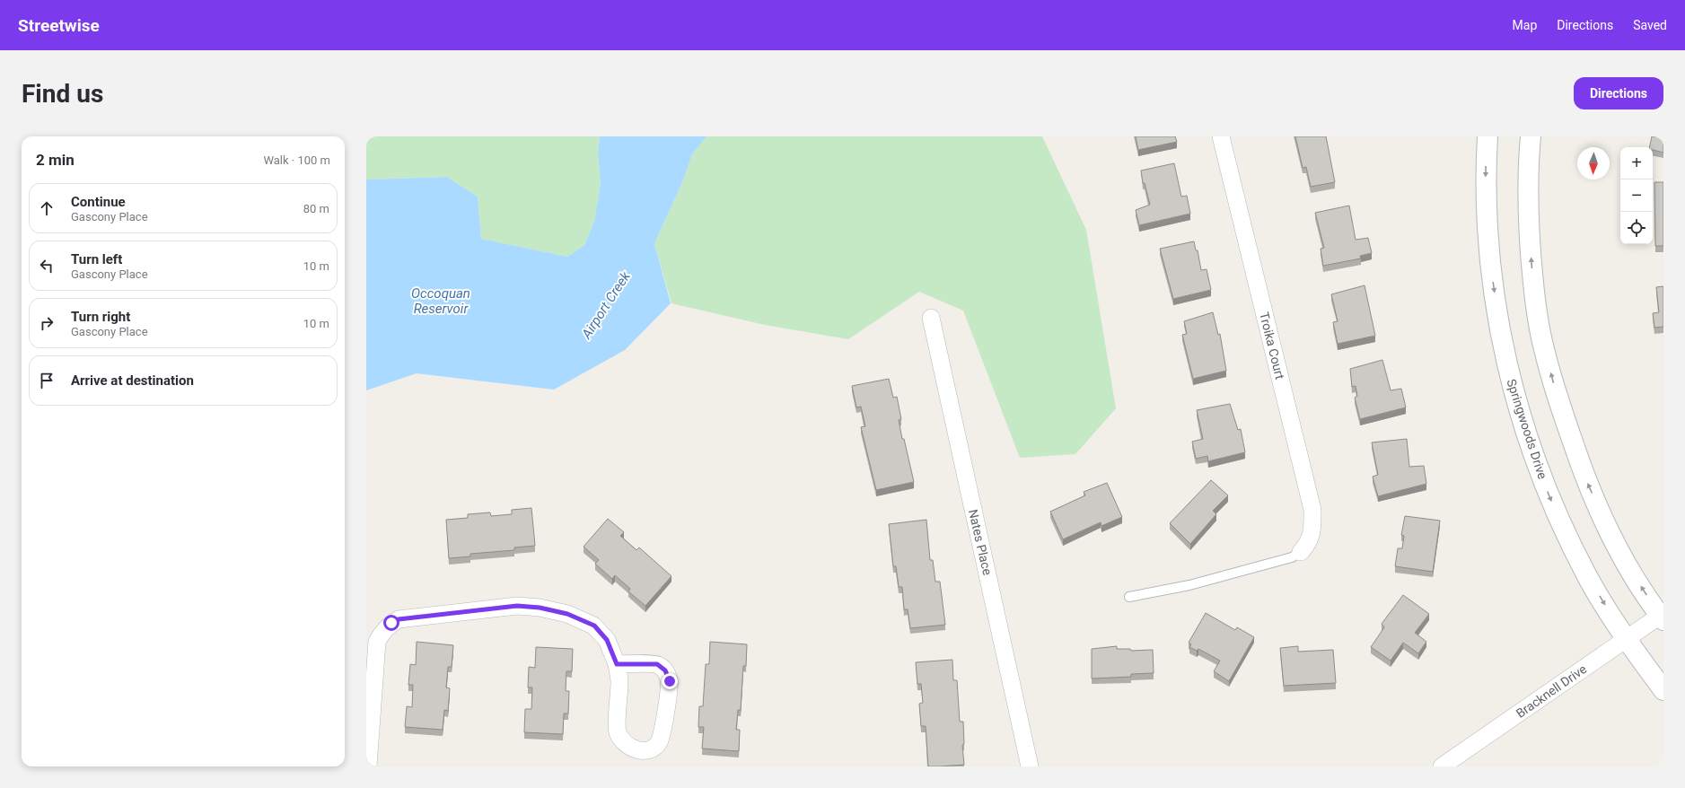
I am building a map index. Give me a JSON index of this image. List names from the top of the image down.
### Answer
{
  "streets": {
    "street": [
      "Troika Court",
      "Springwoods Drive",
      "Nates Place",
      "Bracknell Drive"
    ]
  },
  "crossings": [
    ["Springwoods Drive", "Bracknell Drive"]
  ],
  "water": ["Occoquan Reservoir", "Airport Creek"],
  "north": "bottom",
  "page": {
    "header": "Streetwise",
    "nav": ["Map", "Directions", "Saved"],
    "buttons": "Directions",
    "title": "Find us",
    "heading": ["2 min", "Walk · 100 m"],
    "map_buttons": ["+", "−"],
    "list": [
      ["Continue", "Gascony Place", "80 m"],
      ["Turn left", "Gascony Place", "10 m"],
      ["Turn right", "Gascony Place", "10 m"],
      "Arrive at destination"
    ]
  }
}
